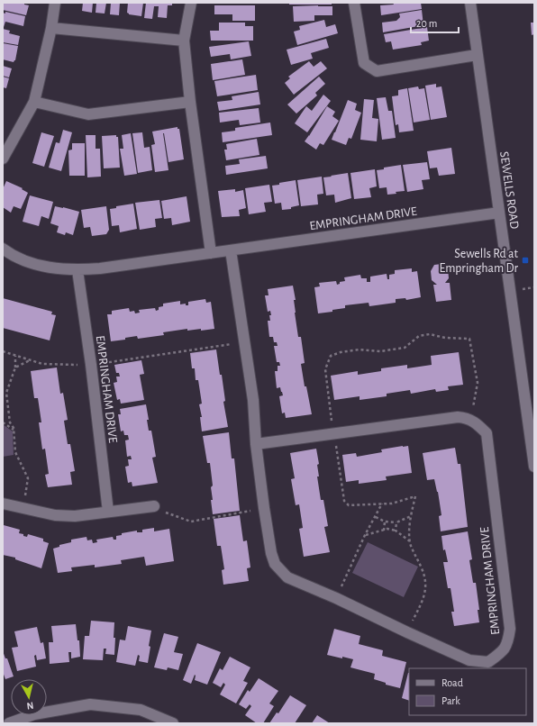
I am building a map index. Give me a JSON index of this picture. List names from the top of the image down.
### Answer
{
  "streets": {
    "street": ["SEWELLS ROAD", "EMPRINGHAM DRIVE"]
  },
  "crossings": [
    ["SEWELLS ROAD", "EMPRINGHAM DRIVE"]
  ],
  "places": {
    "transit": ["Sewells Rd at Empringham Dr"]
  },
  "legend": ["Road", "Park"],
  "scale_bar": "20 m",
  "north": "bottom"
}
